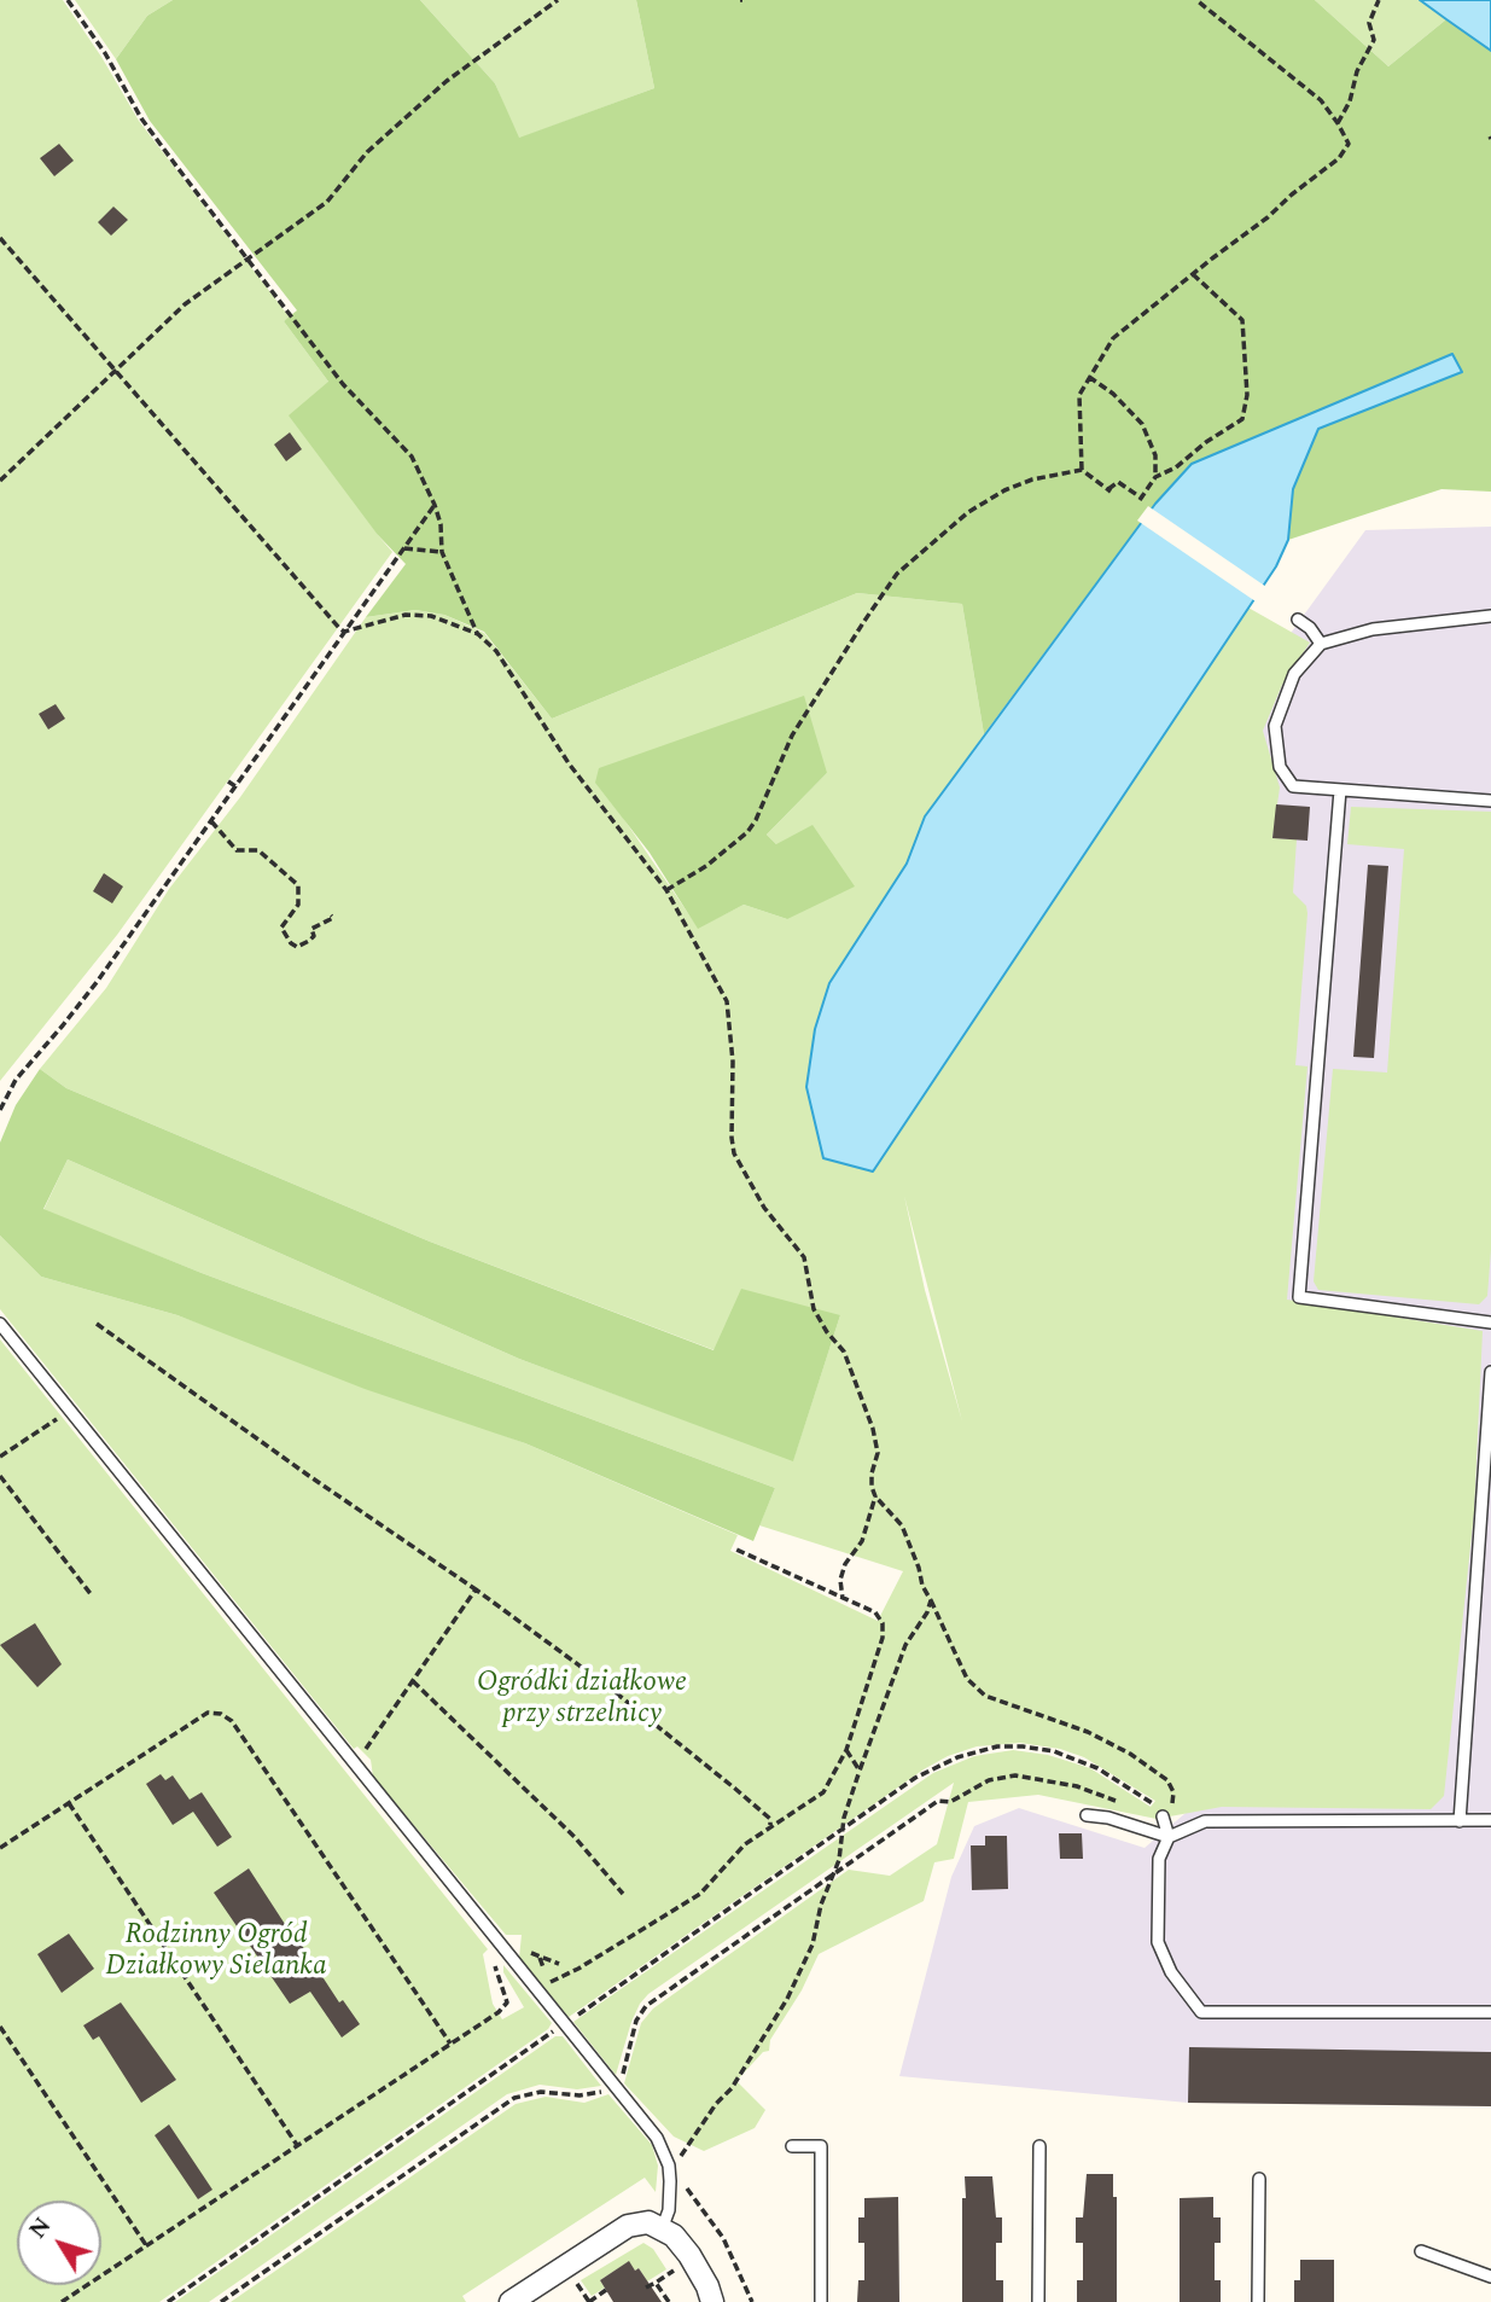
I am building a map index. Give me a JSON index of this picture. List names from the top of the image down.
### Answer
{
  "parks": ["Ogródki działkowe przy strzelnicy", "Rodzinny Ogród Działkowy Sielanka"],
  "north": "top left"
}
